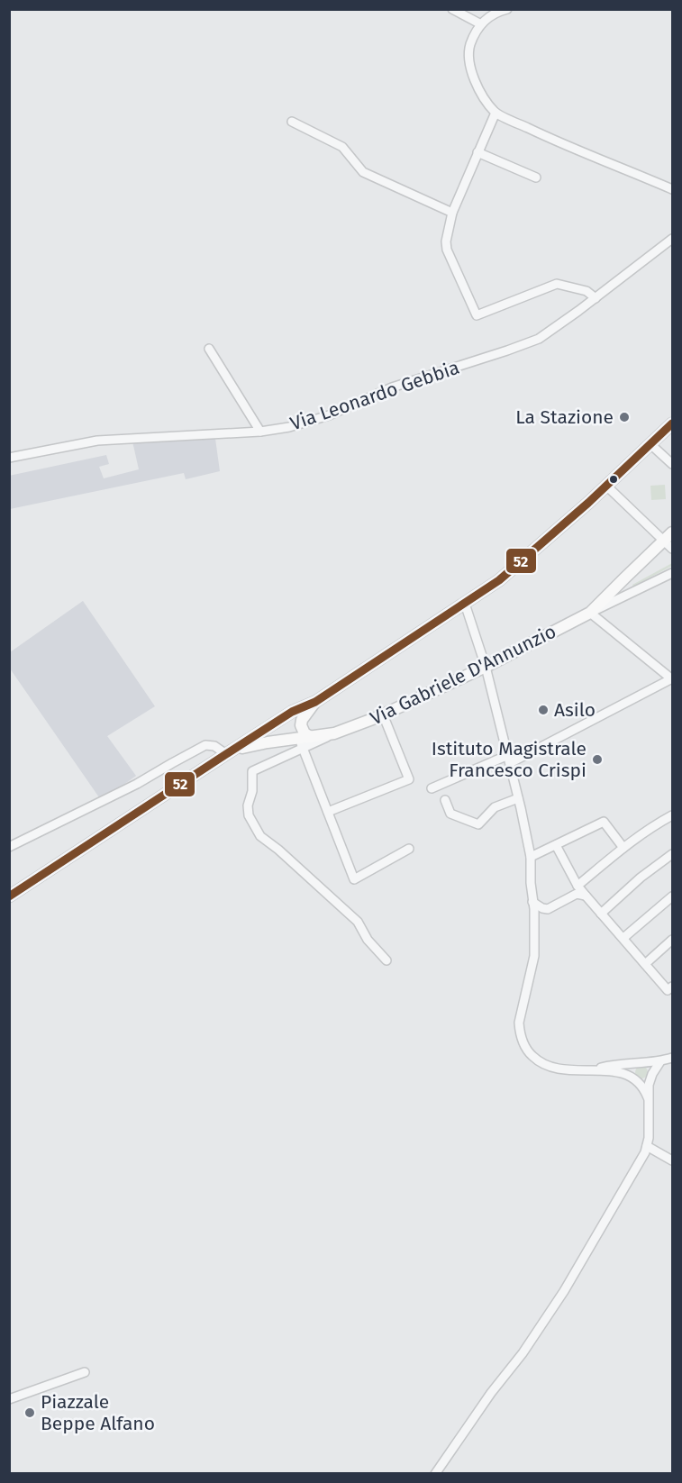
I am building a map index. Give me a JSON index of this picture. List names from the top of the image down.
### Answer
{
  "streets": {
    "main road": ["Via Gabriele D'Annunzio"],
    "street": ["Via Leonardo Gebbia"]
  },
  "places": [
    "La Stazione",
    "Asilo",
    "Istituto Magistrale Francesco Crispi",
    "Piazzale Beppe Alfano"
  ],
  "lines": ["transit line 52"]
}
